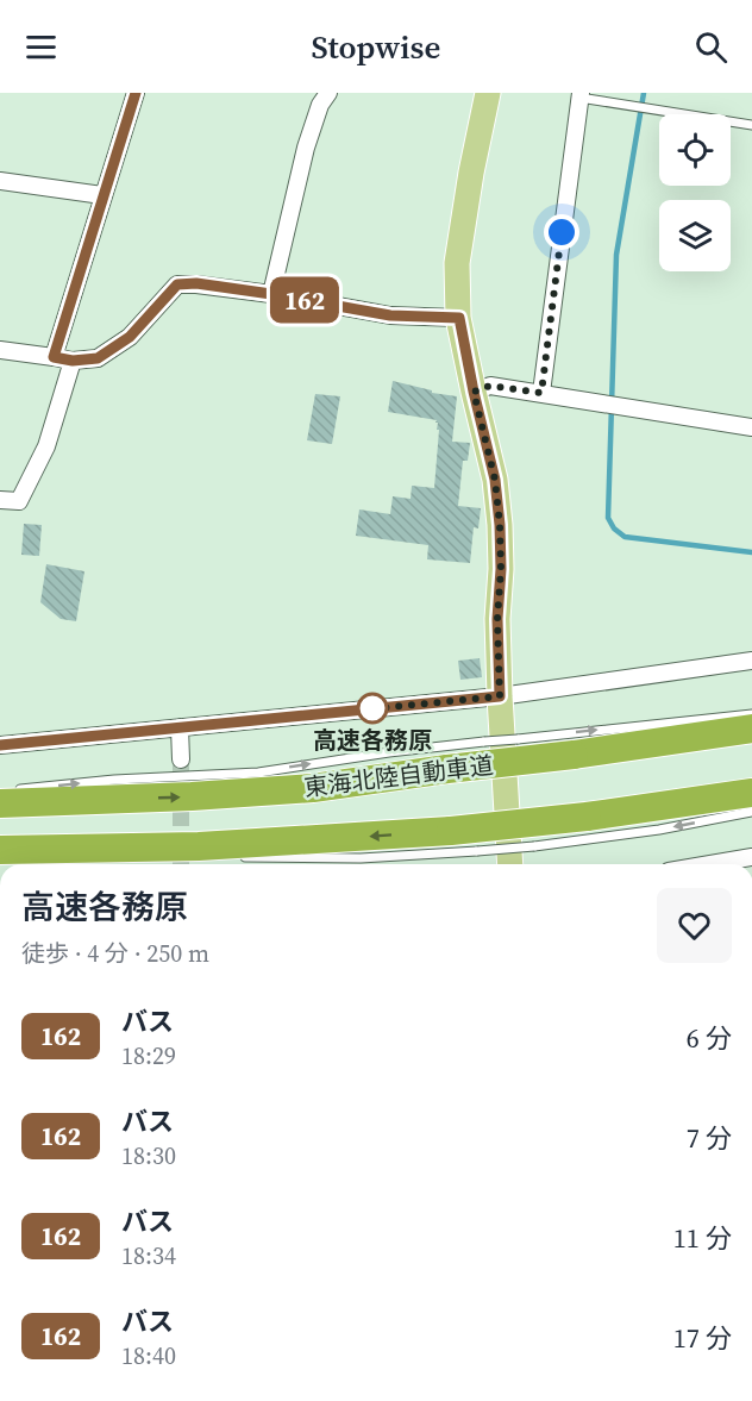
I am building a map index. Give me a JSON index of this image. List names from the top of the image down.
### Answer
{
  "streets": {
    "highway": ["東海北陸自動車道"]
  },
  "places": ["高速各務原"],
  "lines": ["bus line 162"],
  "page": {
    "header": "Stopwise",
    "on_map": "162",
    "heading": ["高速各務原", "徒歩 · 4 分 · 250 m"],
    "list": [
      {
        "mark": "162",
        "name": "バス",
        "note": "18:29",
        "value": "6 分"
      },
      {
        "mark": "162",
        "name": "バス",
        "note": "18:30",
        "value": "7 分"
      },
      {
        "mark": "162",
        "name": "バス",
        "note": "18:34",
        "value": "11 分"
      },
      {
        "mark": "162",
        "name": "バス",
        "note": "18:40",
        "value": "17 分"
      }
    ]
  }
}
